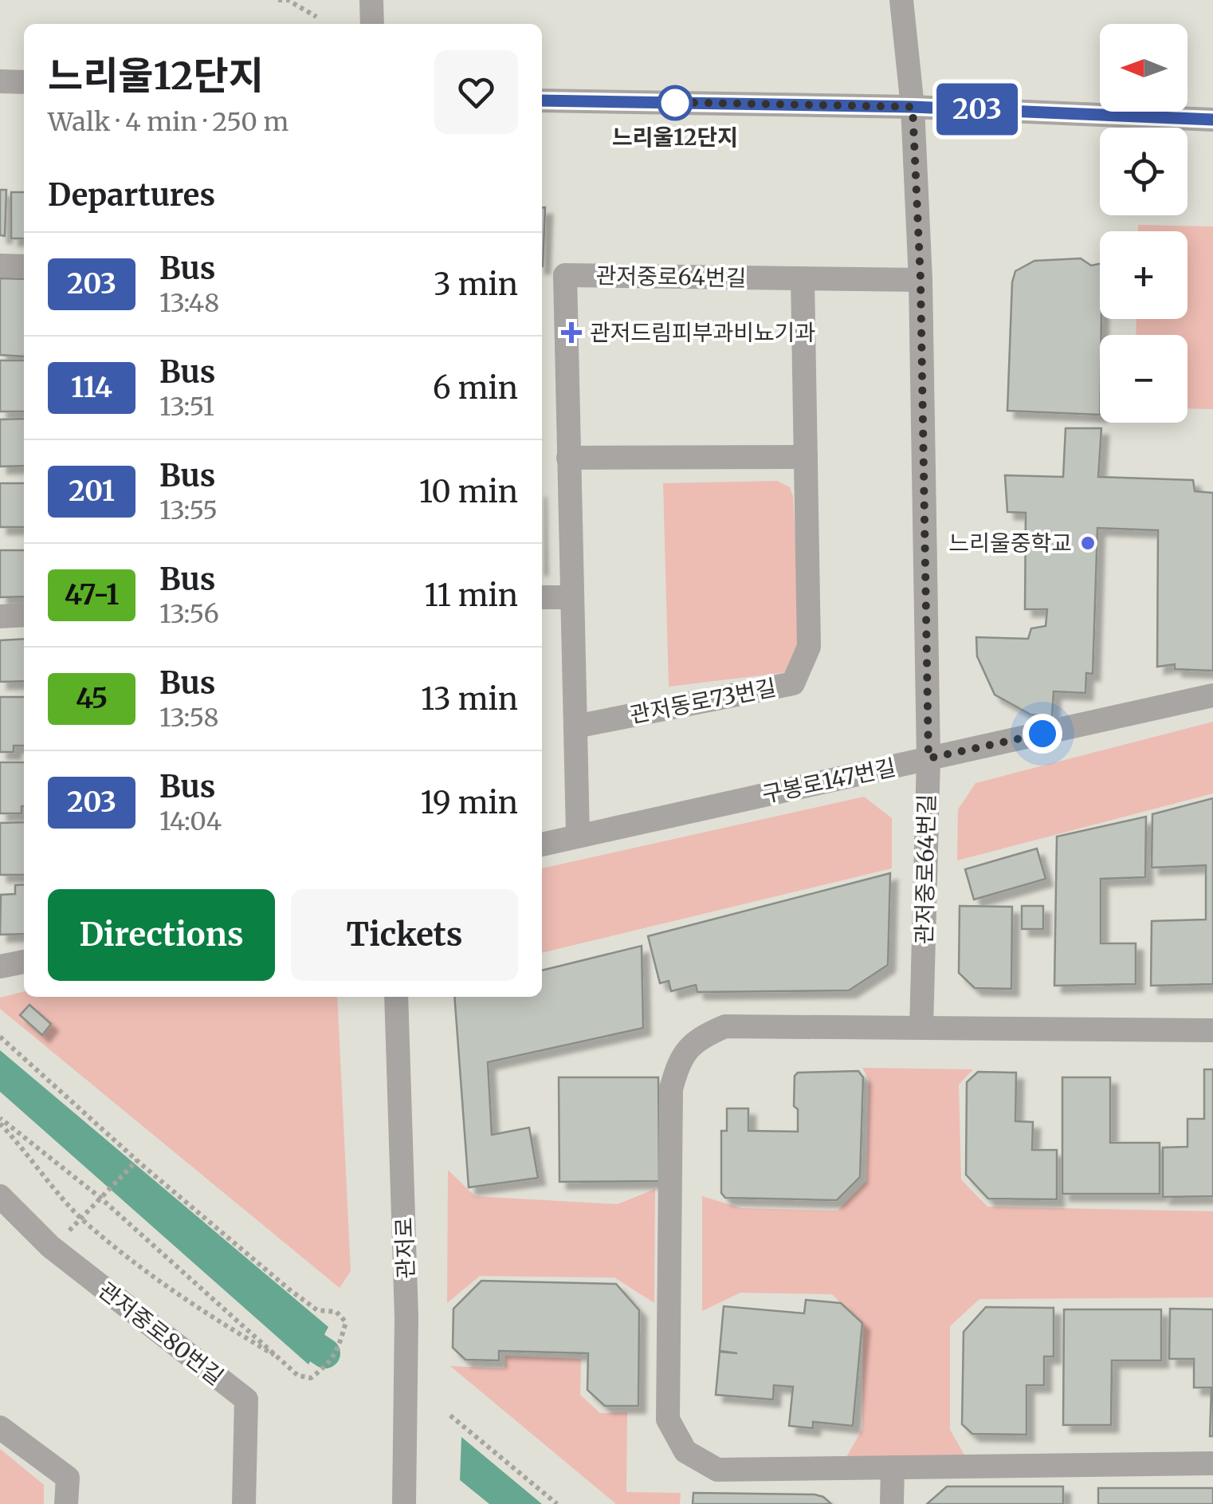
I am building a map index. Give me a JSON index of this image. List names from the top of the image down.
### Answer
{
  "streets": {
    "street": [
      "관저중로64번길",
      "관저동로73번길",
      "구봉로147번길",
      "관저로",
      "관저중로80번길"
    ]
  },
  "crossings": [
    ["관저중로64번길", "관저동로73번길"],
    ["관저중로64번길", "구봉로147번길"]
  ],
  "places": {
    "other": ["느리울12단지", "느리울중학교"],
    "health": ["관저드림피부과비뇨기과"]
  },
  "lines": ["bus line 203"],
  "north": "left",
  "page": {
    "on_map": "203",
    "map_buttons": ["+", "−"],
    "heading": [
      ["느리울12단지", "Walk · 4 min · 250 m"],
      "Departures"
    ],
    "list": [
      {
        "mark": "203",
        "name": "Bus",
        "note": "13:48",
        "value": "3 min"
      },
      {
        "mark": "114",
        "name": "Bus",
        "note": "13:51",
        "value": "6 min"
      },
      {
        "mark": "201",
        "name": "Bus",
        "note": "13:55",
        "value": "10 min"
      },
      {
        "mark": "47-1",
        "name": "Bus",
        "note": "13:56",
        "value": "11 min"
      },
      {
        "mark": "45",
        "name": "Bus",
        "note": "13:58",
        "value": "13 min"
      },
      {
        "mark": "203",
        "name": "Bus",
        "note": "14:04",
        "value": "19 min"
      }
    ],
    "buttons": ["Directions", "Tickets"]
  }
}
